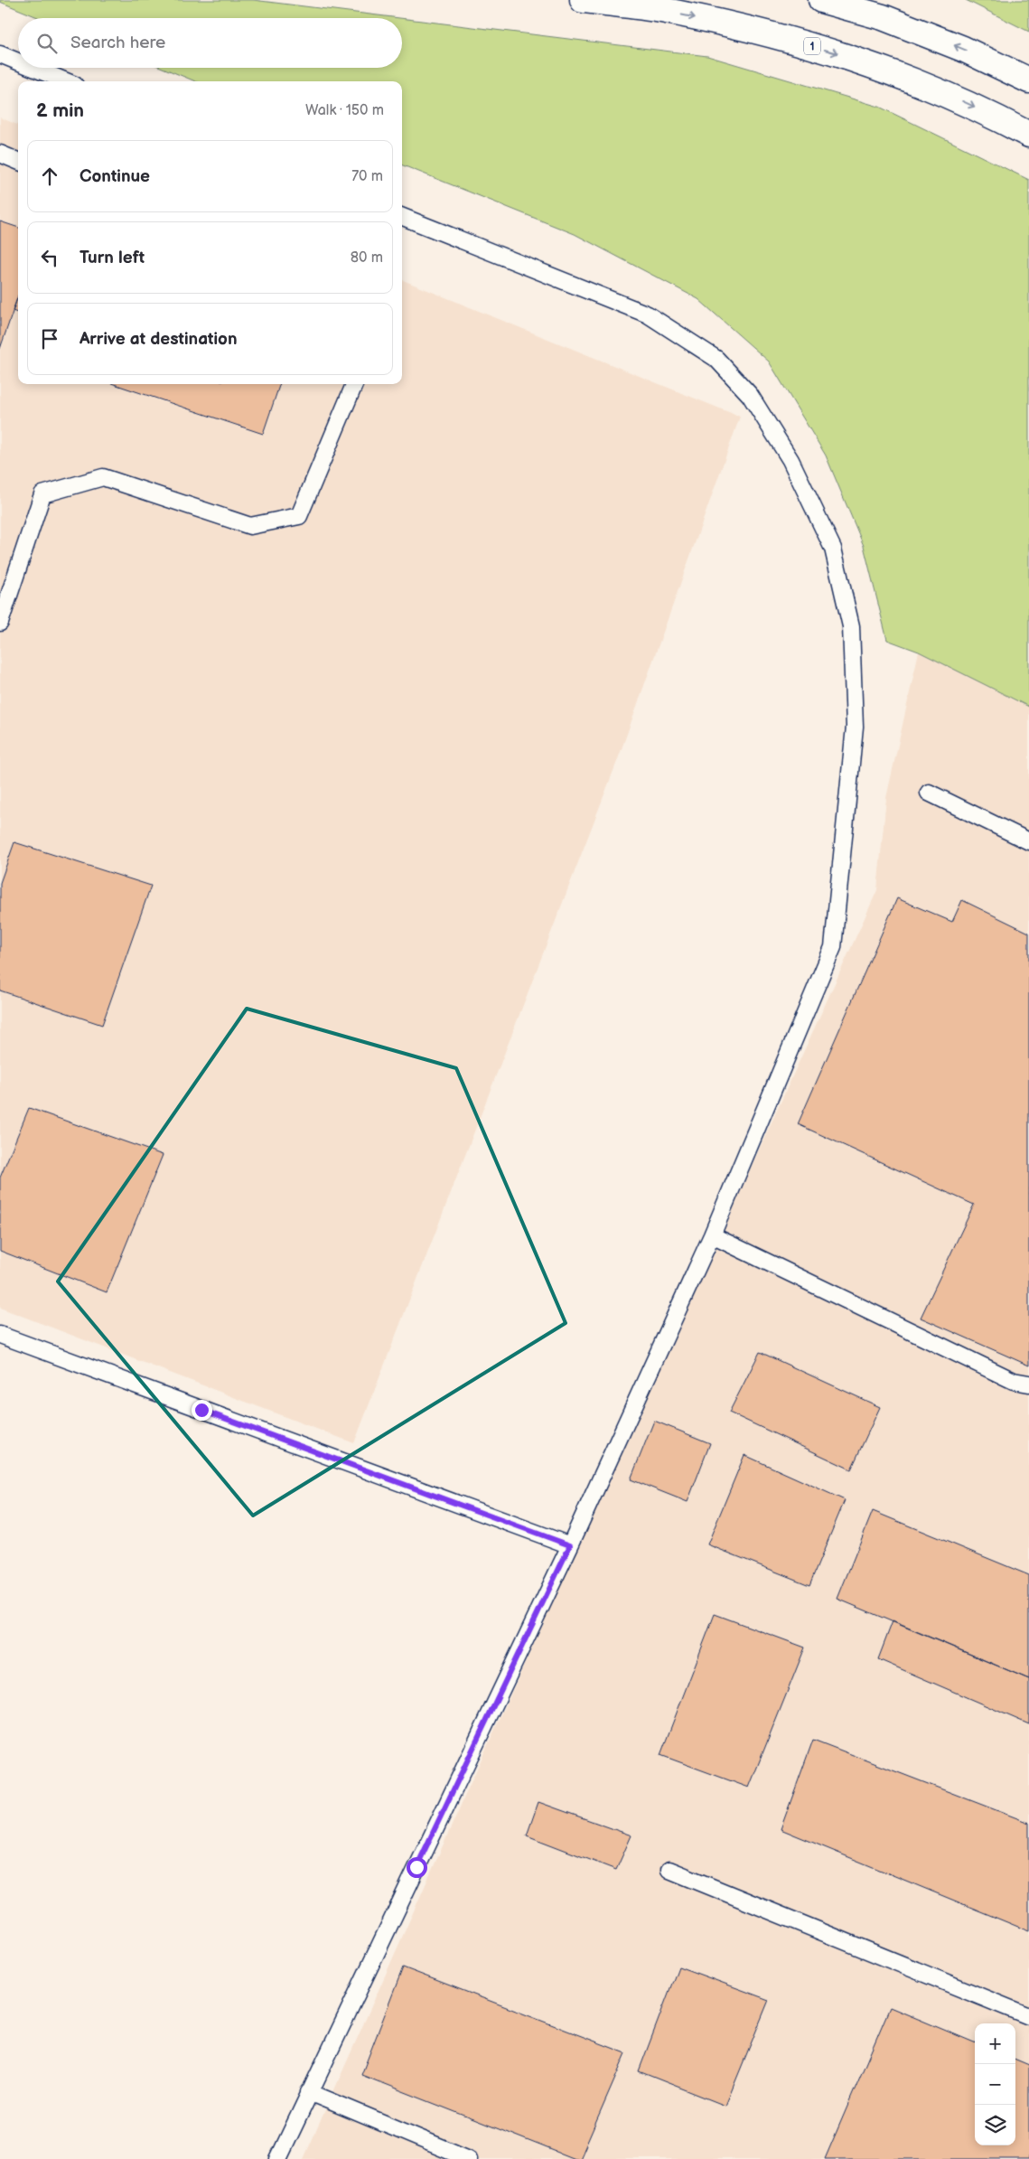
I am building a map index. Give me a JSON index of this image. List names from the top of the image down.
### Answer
{
  "streets": {
    "highway": ["1"]
  },
  "page": {
    "search": "Search here",
    "heading": ["2 min", "Walk · 150 m"],
    "list": [
      ["Continue", "70 m"],
      ["Turn left", "80 m"],
      "Arrive at destination"
    ],
    "map_buttons": ["+", "−"]
  }
}
